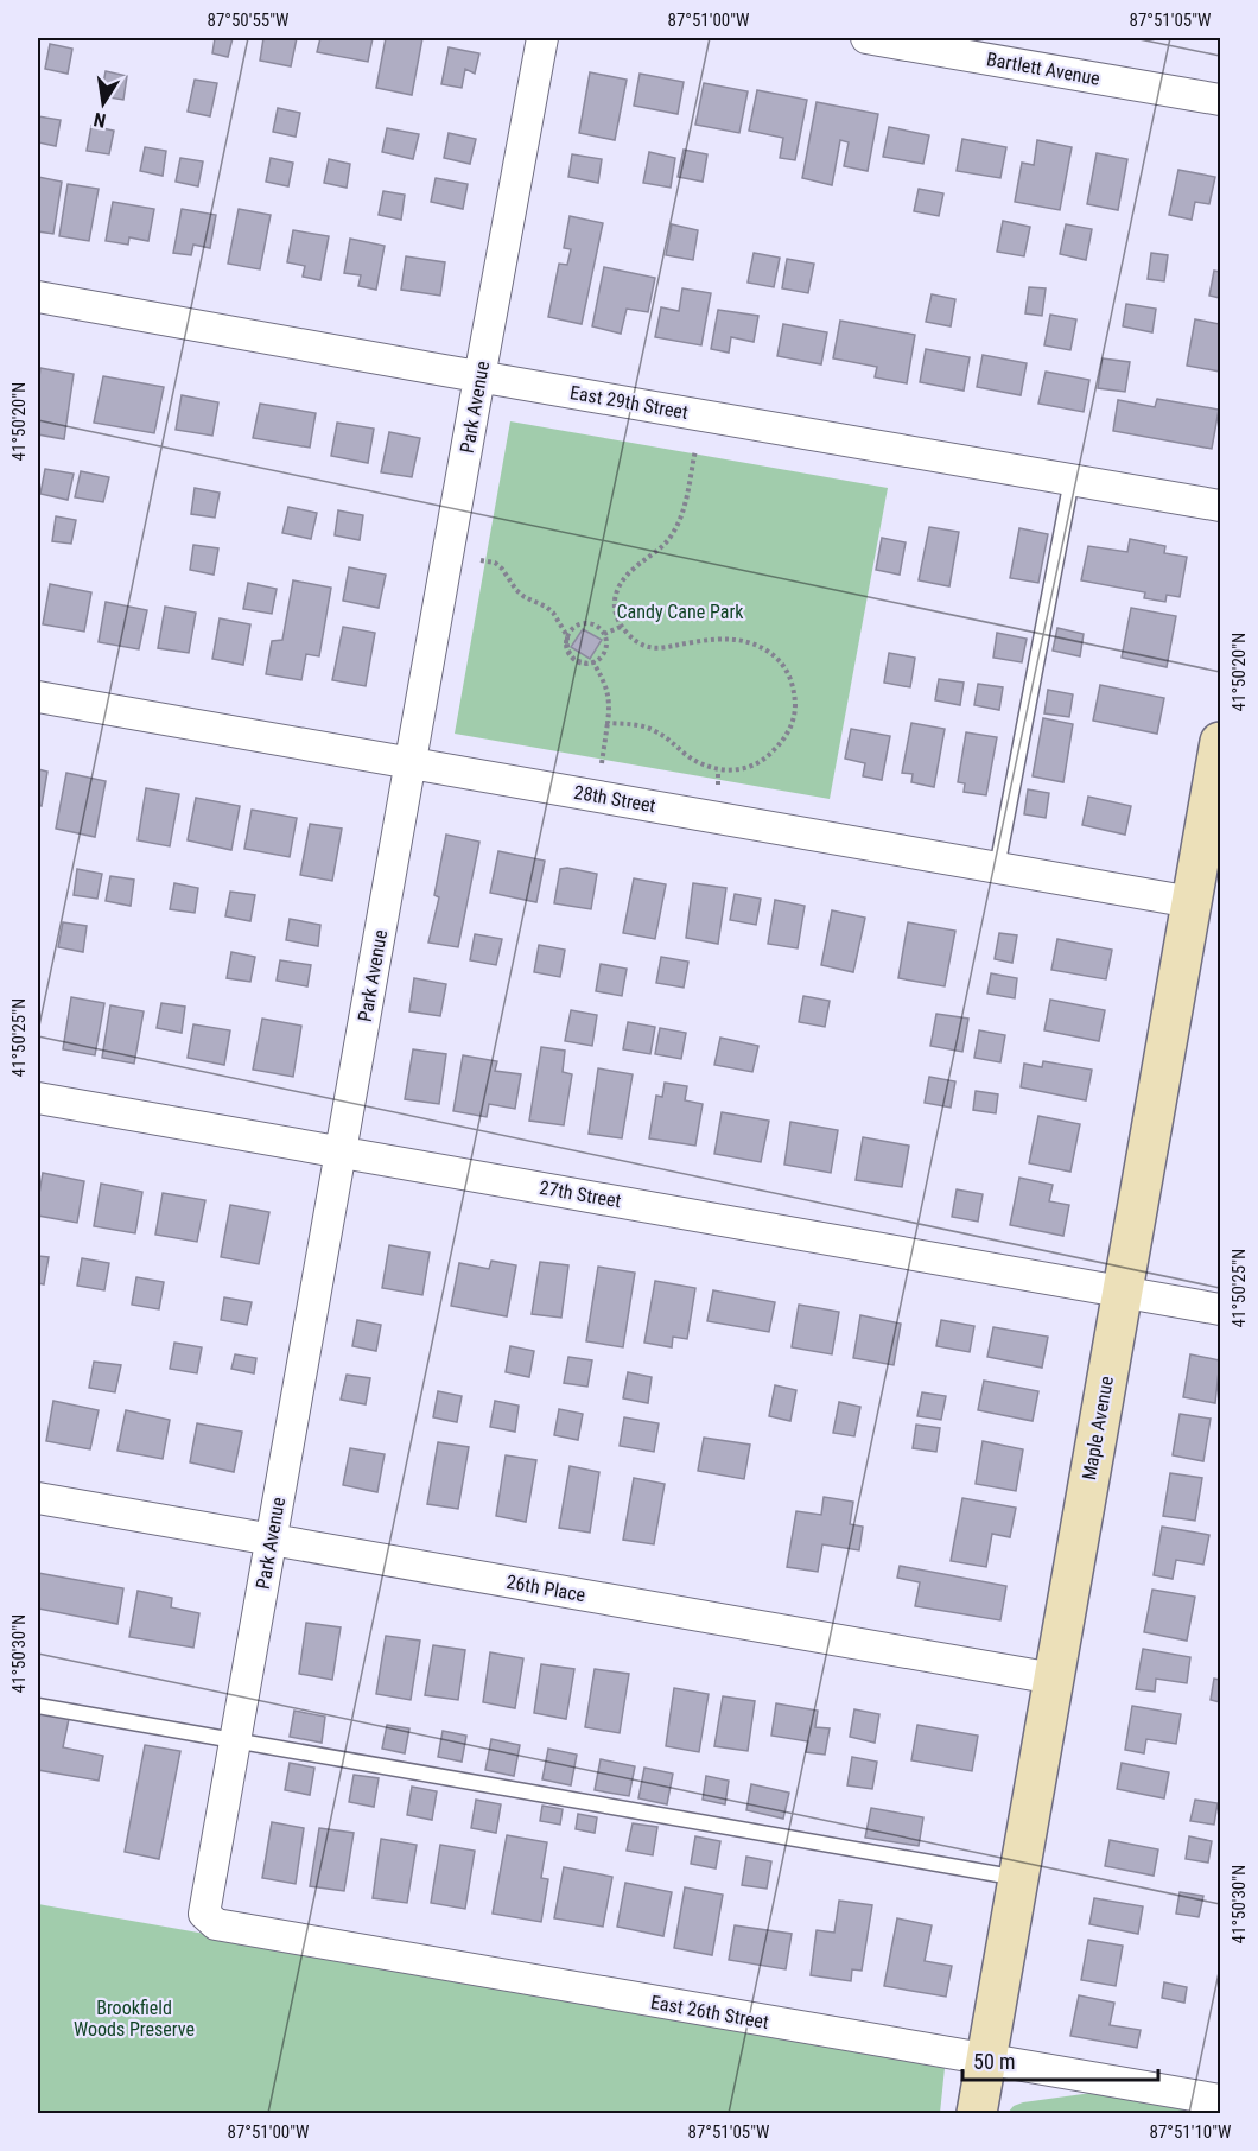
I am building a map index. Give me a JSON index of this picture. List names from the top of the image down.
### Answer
{
  "streets": {
    "street": [
      "Bartlett Avenue",
      "East 29th Street",
      "Park Avenue",
      "28th Street",
      "27th Street",
      "Maple Avenue",
      "26th Place",
      "East 26th Street"
    ]
  },
  "crossings": [
    ["East 29th Street", "Park Avenue"],
    ["Park Avenue", "28th Street"],
    ["Park Avenue", "27th Street"],
    ["Park Avenue", "26th Place"],
    ["Park Avenue", "East 26th Street"],
    ["28th Street", "Maple Avenue"],
    ["27th Street", "Maple Avenue"],
    ["Maple Avenue", "26th Place"],
    ["Maple Avenue", "East 26th Street"]
  ],
  "parks": ["Candy Cane Park", "Brookfield Woods Preserve"],
  "scale_bar": "50 m",
  "north": "bottom",
  "coordinates": [
    "87°50'55\"W",
    "87°51'00\"W",
    "87°51'05\"W",
    "41°50'20\"N",
    "41°50'25\"N",
    "41°50'30\"N",
    "87°51'10\"W"
  ]
}
